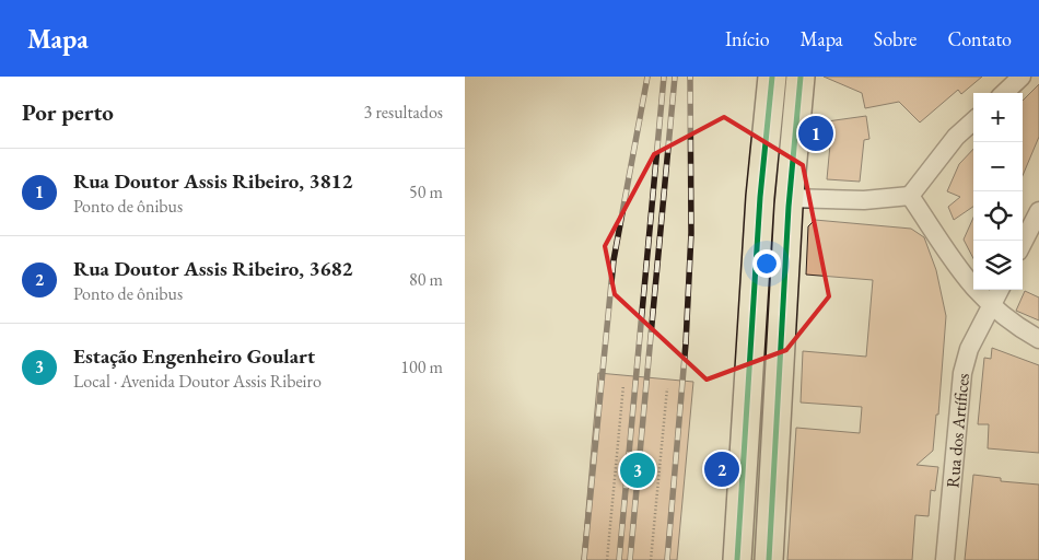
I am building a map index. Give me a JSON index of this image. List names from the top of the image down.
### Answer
{
  "streets": {
    "street": ["Rua dos Artífices"]
  },
  "page": {
    "header": "Mapa",
    "nav": [
      "Início",
      "Mapa",
      "Sobre",
      "Contato"
    ],
    "heading": ["Por perto", "3 resultados"],
    "map_buttons": ["+", "−"],
    "pins": ["1", "2", "3"],
    "list": [
      {
        "mark": "1",
        "name": "Rua Doutor Assis Ribeiro, 3812",
        "note": "Ponto de ônibus",
        "value": "50 m"
      },
      {
        "mark": "2",
        "name": "Rua Doutor Assis Ribeiro, 3682",
        "note": "Ponto de ônibus",
        "value": "80 m"
      },
      {
        "mark": "3",
        "name": "Estação Engenheiro Goulart",
        "note": "Local · Avenida Doutor Assis Ribeiro",
        "value": "100 m"
      }
    ]
  }
}
